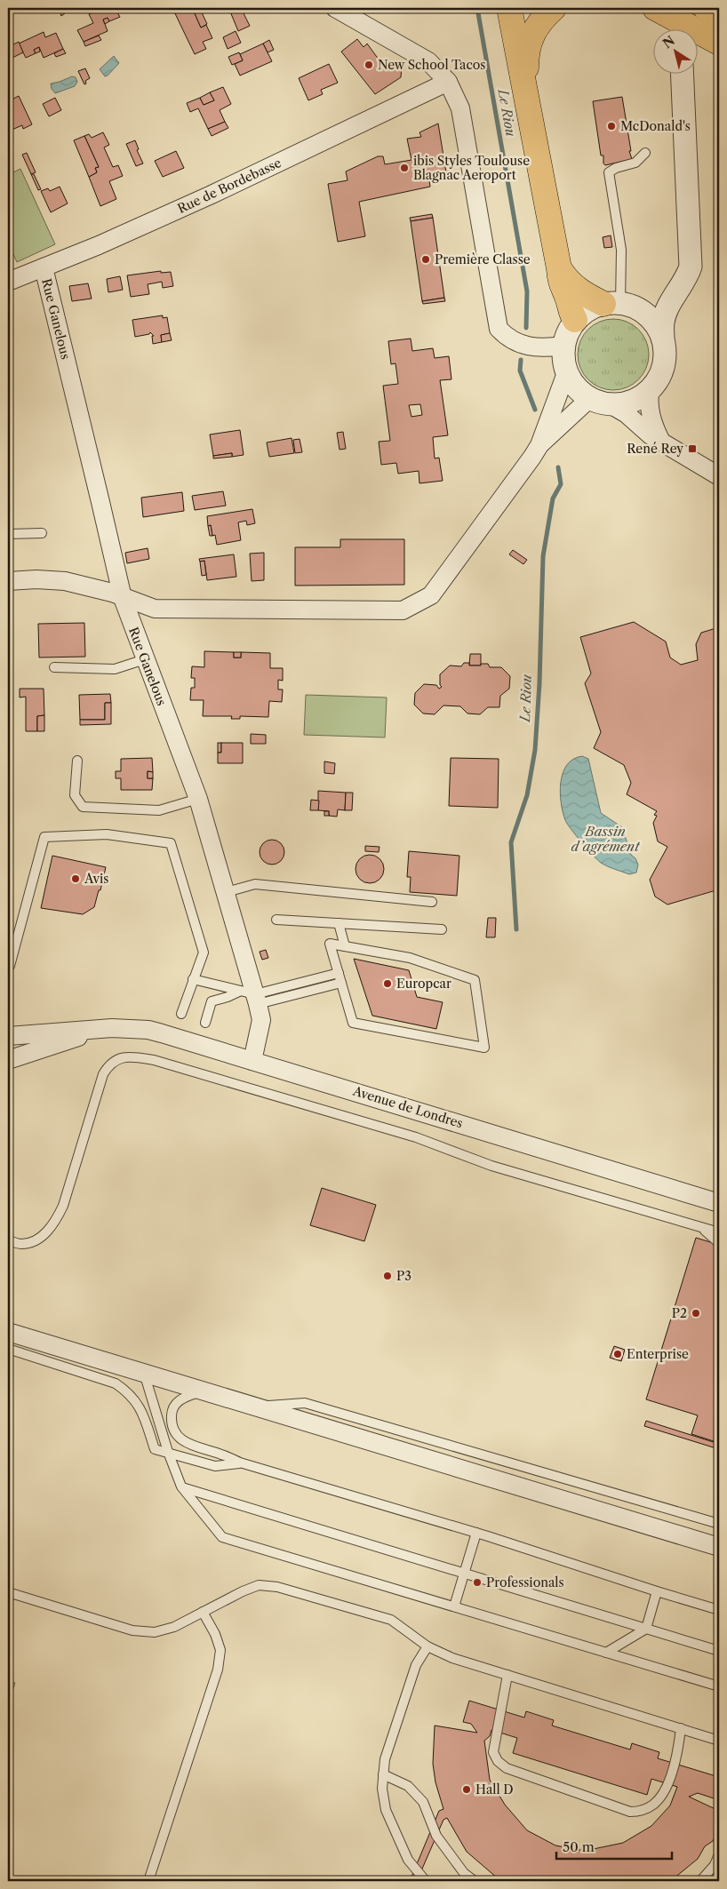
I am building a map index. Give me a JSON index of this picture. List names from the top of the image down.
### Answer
{
  "streets": {
    "street": ["Rue de Bordebasse", "Rue Ganelous", "Avenue de Londres"]
  },
  "crossings": [
    ["Rue de Bordebasse", "Rue Ganelous"],
    ["Rue Ganelous", "Avenue de Londres"]
  ],
  "water": ["Le Riou", "Bassin d’agrément"],
  "places": {
    "other": [
      "New School Tacos",
      "McDonald's",
      "ibis Styles Toulouse Blagnac Aeroport",
      "Première Classe",
      "Avis",
      "Europcar",
      "P3",
      "P2",
      "Enterprise",
      "Professionals",
      "Hall D"
    ],
    "transit": ["René Rey"]
  },
  "scale_bar": "50 m",
  "north": "top left"
}
